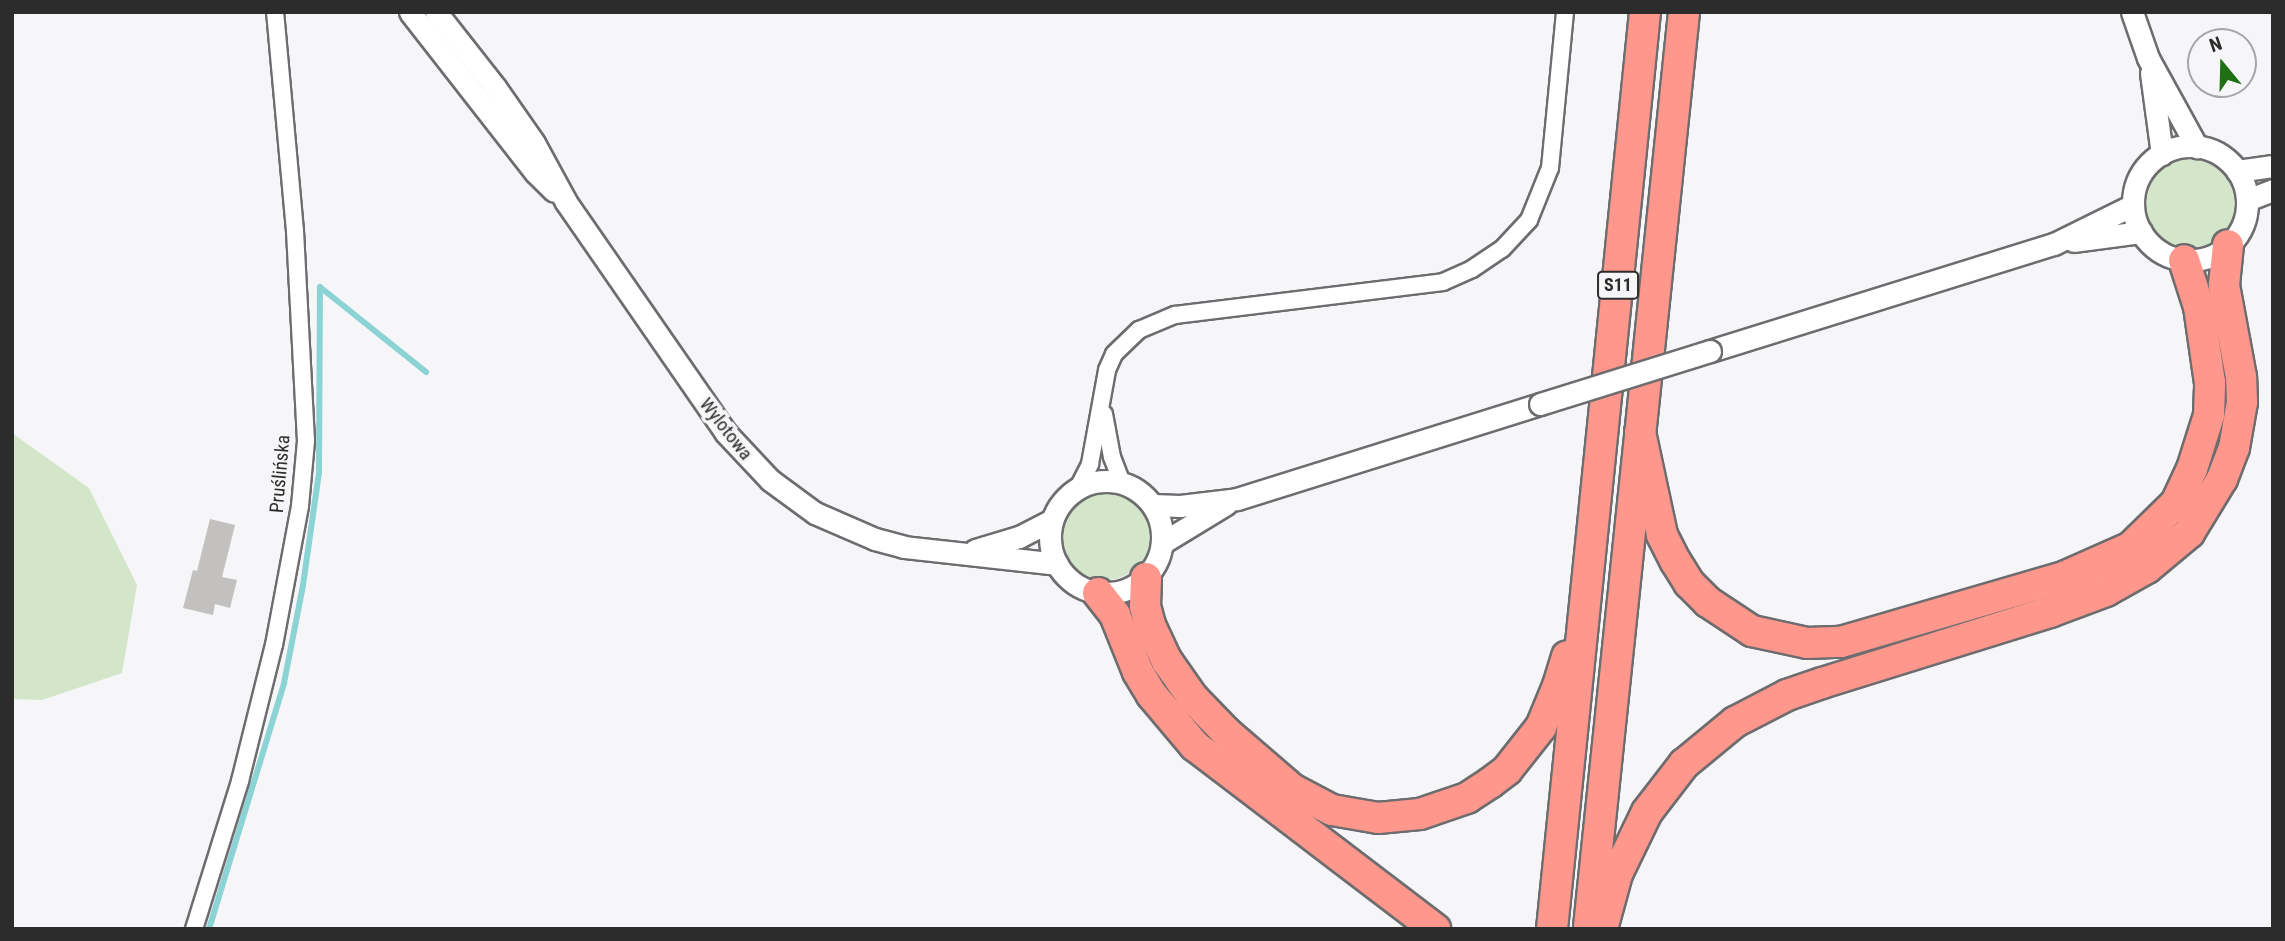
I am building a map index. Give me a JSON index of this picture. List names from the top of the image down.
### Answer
{
  "streets": {
    "highway": ["S11"],
    "street": ["Wylotowa", "Pruślińska"]
  },
  "north": "top"
}
